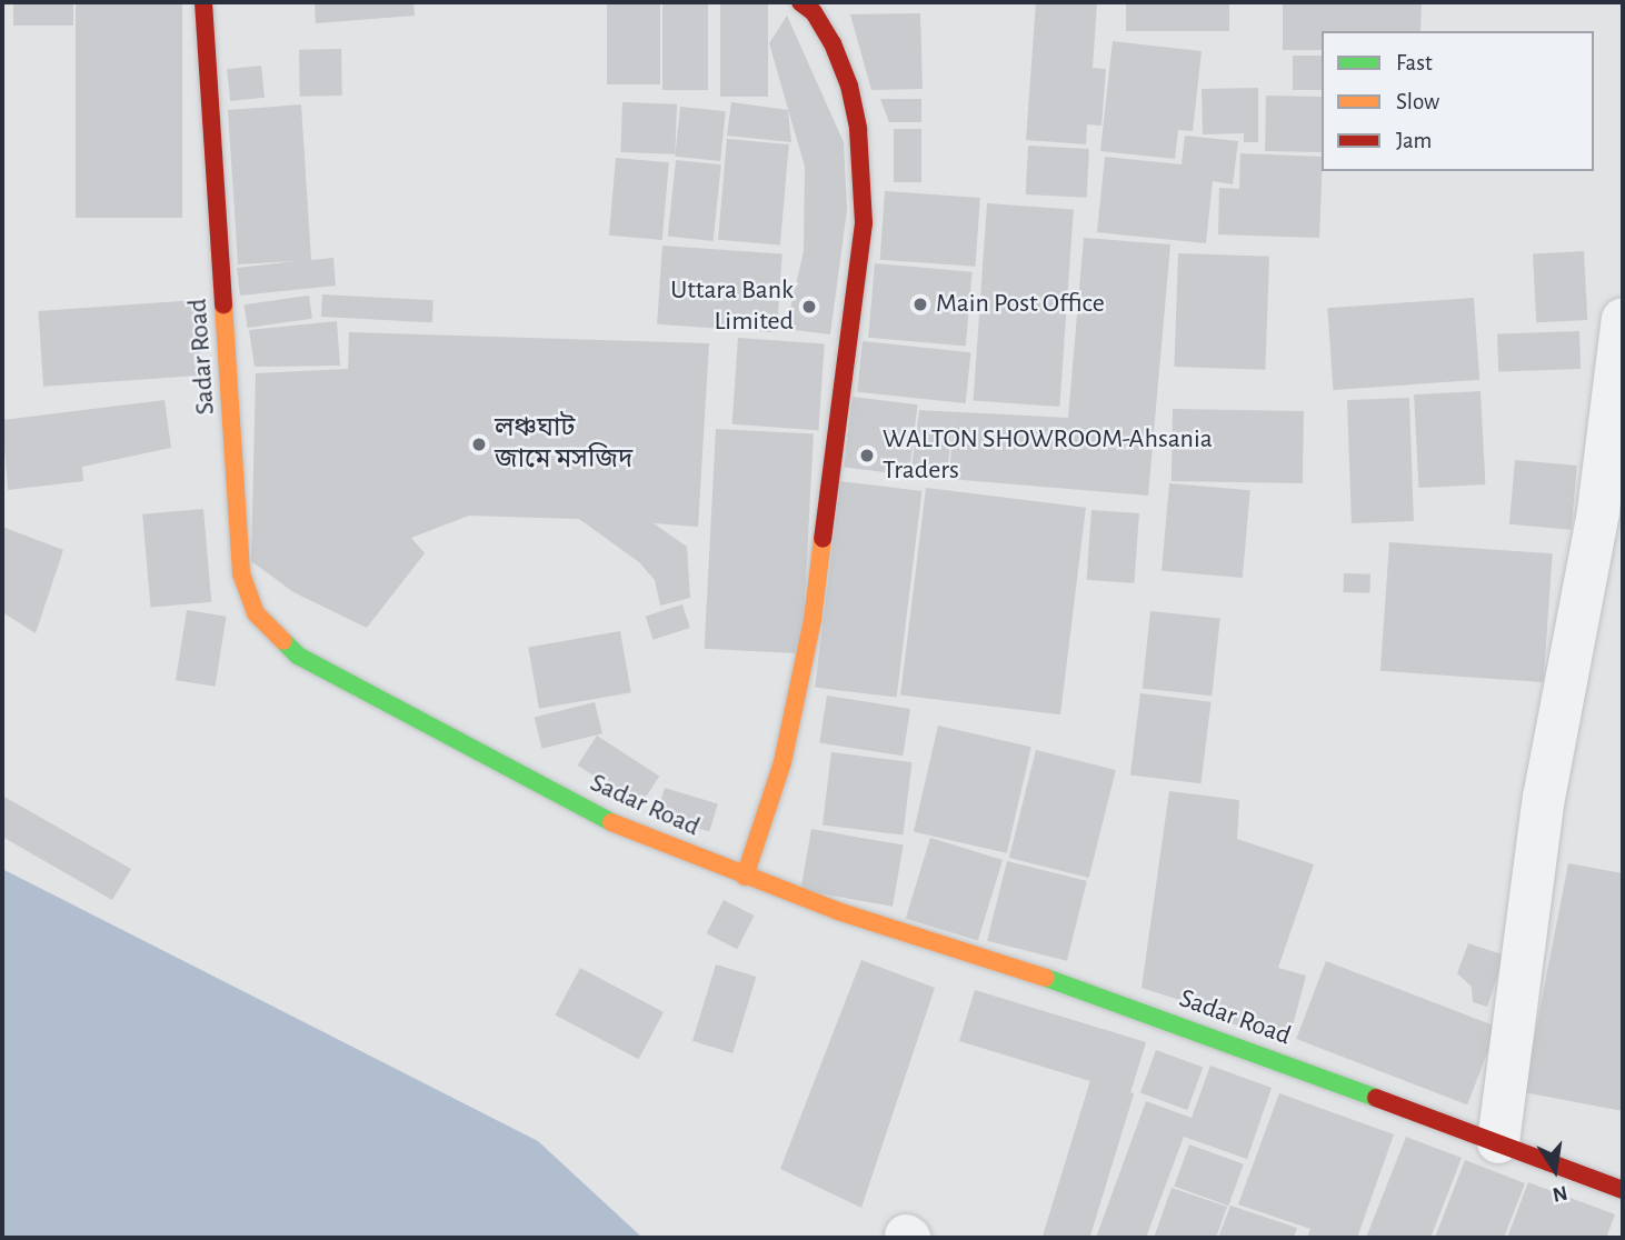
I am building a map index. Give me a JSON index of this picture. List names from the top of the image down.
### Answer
{
  "streets": {
    "street": ["Sadar Road"]
  },
  "places": [
    "Main Post Office",
    "Uttara Bank Limited",
    "লঞ্চঘাট জামে মসজিদ",
    "WALTON SHOWROOM-Ahsania Traders"
  ],
  "legend": ["Fast", "Slow", "Jam"],
  "north": "bottom"
}
